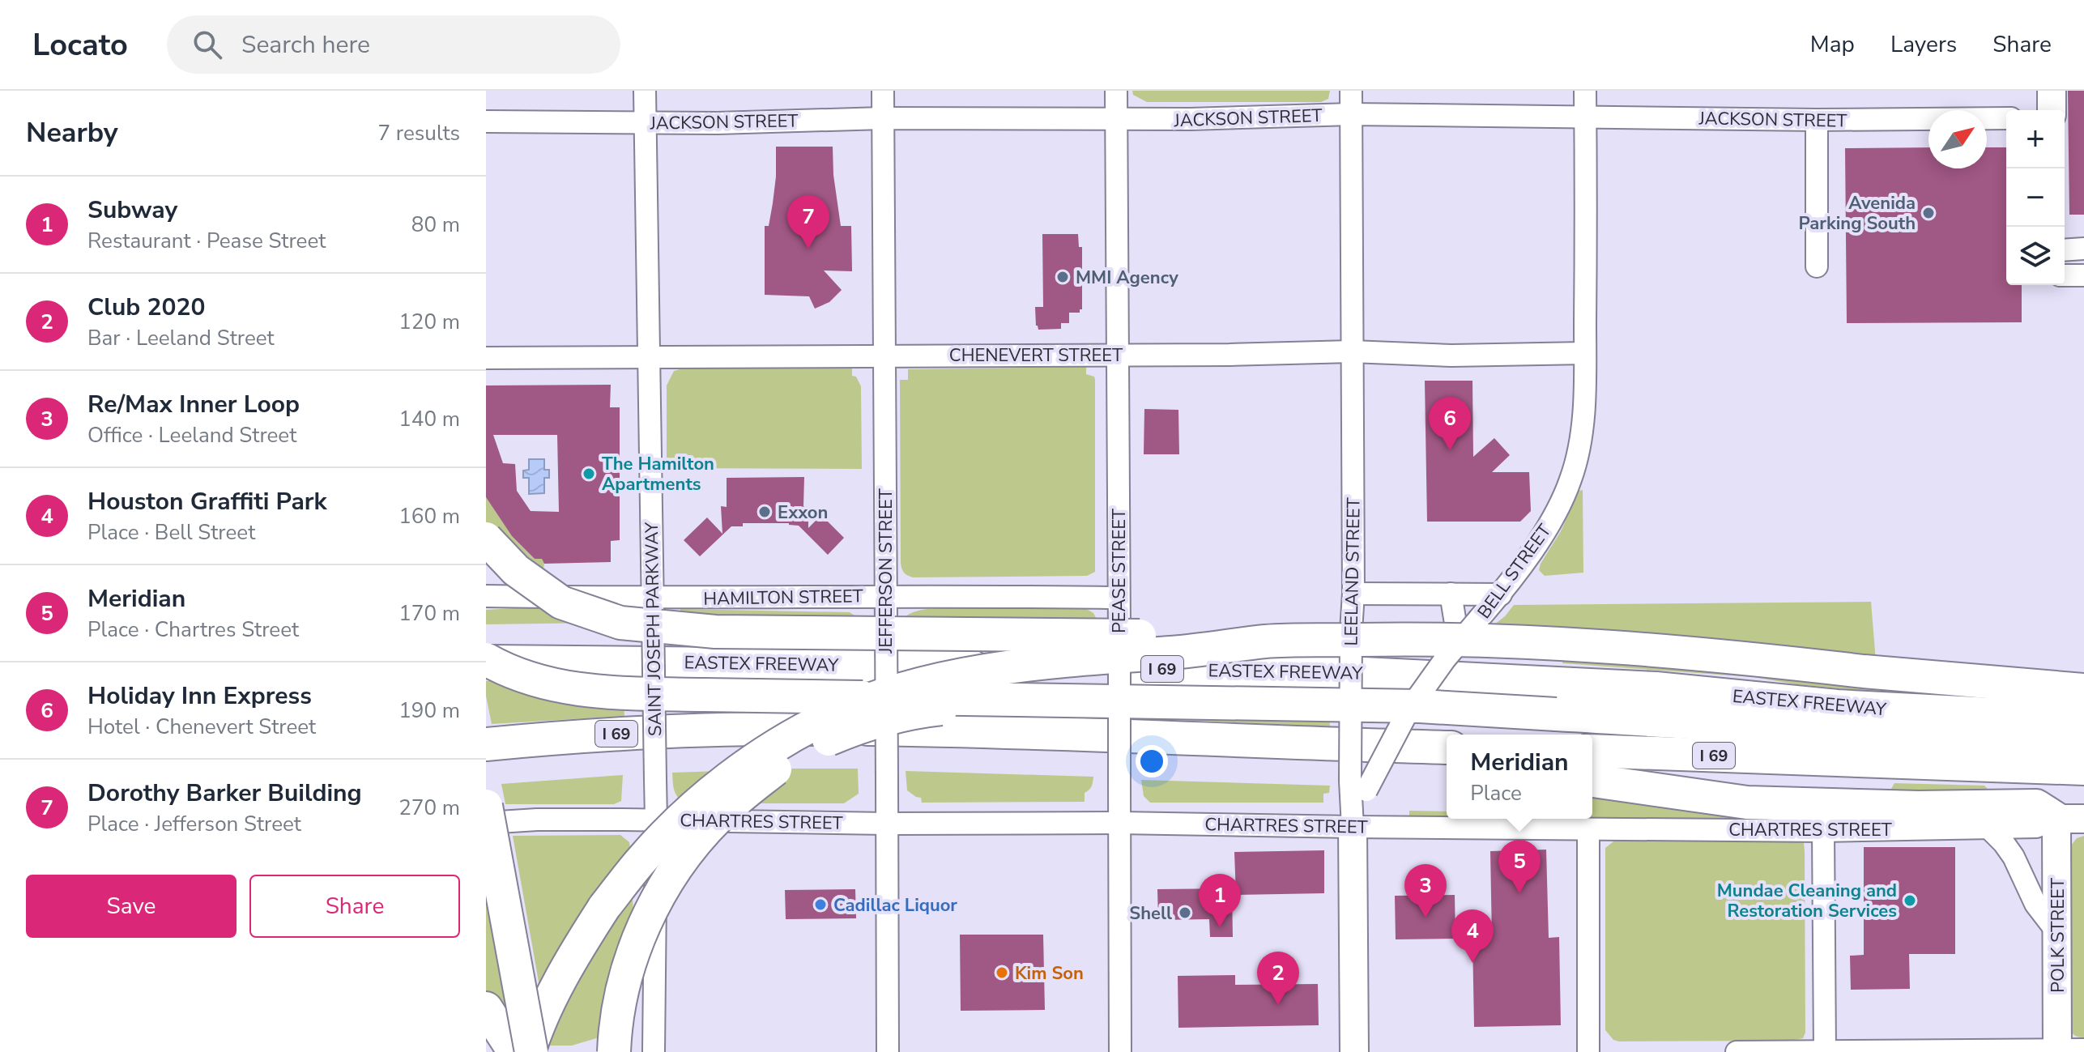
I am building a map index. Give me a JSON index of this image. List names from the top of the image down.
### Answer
{
  "streets": {
    "highway": ["EASTEX FREEWAY", "I 69"],
    "main road": ["POLK STREET"],
    "street": [
      "JACKSON STREET",
      "CHENEVERT STREET",
      "JEFFERSON STREET",
      "PEASE STREET",
      "BELL STREET",
      "LEELAND STREET",
      "HAMILTON STREET",
      "SAINT JOSEPH PARKWAY",
      "CHARTRES STREET"
    ]
  },
  "crossings": [
    ["JACKSON STREET", "JEFFERSON STREET"],
    ["JACKSON STREET", "PEASE STREET"],
    ["JACKSON STREET", "BELL STREET"],
    ["JACKSON STREET", "LEELAND STREET"],
    ["JACKSON STREET", "SAINT JOSEPH PARKWAY"],
    ["CHENEVERT STREET", "JEFFERSON STREET"],
    ["CHENEVERT STREET", "PEASE STREET"],
    ["CHENEVERT STREET", "BELL STREET"],
    ["CHENEVERT STREET", "LEELAND STREET"],
    ["CHENEVERT STREET", "SAINT JOSEPH PARKWAY"],
    ["JEFFERSON STREET", "HAMILTON STREET"],
    ["JEFFERSON STREET", "CHARTRES STREET"],
    ["PEASE STREET", "HAMILTON STREET"],
    ["PEASE STREET", "CHARTRES STREET"],
    ["BELL STREET", "LEELAND STREET"],
    ["BELL STREET", "CHARTRES STREET"],
    ["HAMILTON STREET", "SAINT JOSEPH PARKWAY"],
    ["SAINT JOSEPH PARKWAY", "CHARTRES STREET"],
    ["CHARTRES STREET", "POLK STREET"]
  ],
  "places": [
    "Avenida Parking South",
    "MMI Agency",
    "The Hamilton Apartments",
    "Exxon",
    "Mundae Cleaning and Restoration Services",
    "Cadillac Liquor",
    "Shell",
    "Kim Son"
  ],
  "north": "top right",
  "page": {
    "header": "Locato",
    "search": "Search here",
    "nav": ["Map", "Layers", "Share"],
    "heading": ["Nearby", "7 results"],
    "map_buttons": ["+", "−"],
    "list": [
      {
        "mark": "1",
        "name": "Subway",
        "note": "Restaurant · Pease Street",
        "value": "80 m"
      },
      {
        "mark": "2",
        "name": "Club 2020",
        "note": "Bar · Leeland Street",
        "value": "120 m"
      },
      {
        "mark": "3",
        "name": "Re/Max Inner Loop",
        "note": "Office · Leeland Street",
        "value": "140 m"
      },
      {
        "mark": "4",
        "name": "Houston Graffiti Park",
        "note": "Place · Bell Street",
        "value": "160 m"
      },
      {
        "mark": "5",
        "name": "Meridian",
        "note": "Place · Chartres Street",
        "value": "170 m"
      },
      {
        "mark": "6",
        "name": "Holiday Inn Express",
        "note": "Hotel · Chenevert Street",
        "value": "190 m"
      },
      {
        "mark": "7",
        "name": "Dorothy Barker Building",
        "note": "Place · Jefferson Street",
        "value": "270 m"
      }
    ],
    "pins": [
      "7",
      "6",
      "5",
      "3",
      "1",
      "4",
      "2"
    ],
    "popup": ["Meridian", "Place"],
    "buttons": ["Save", "Share"]
  }
}
